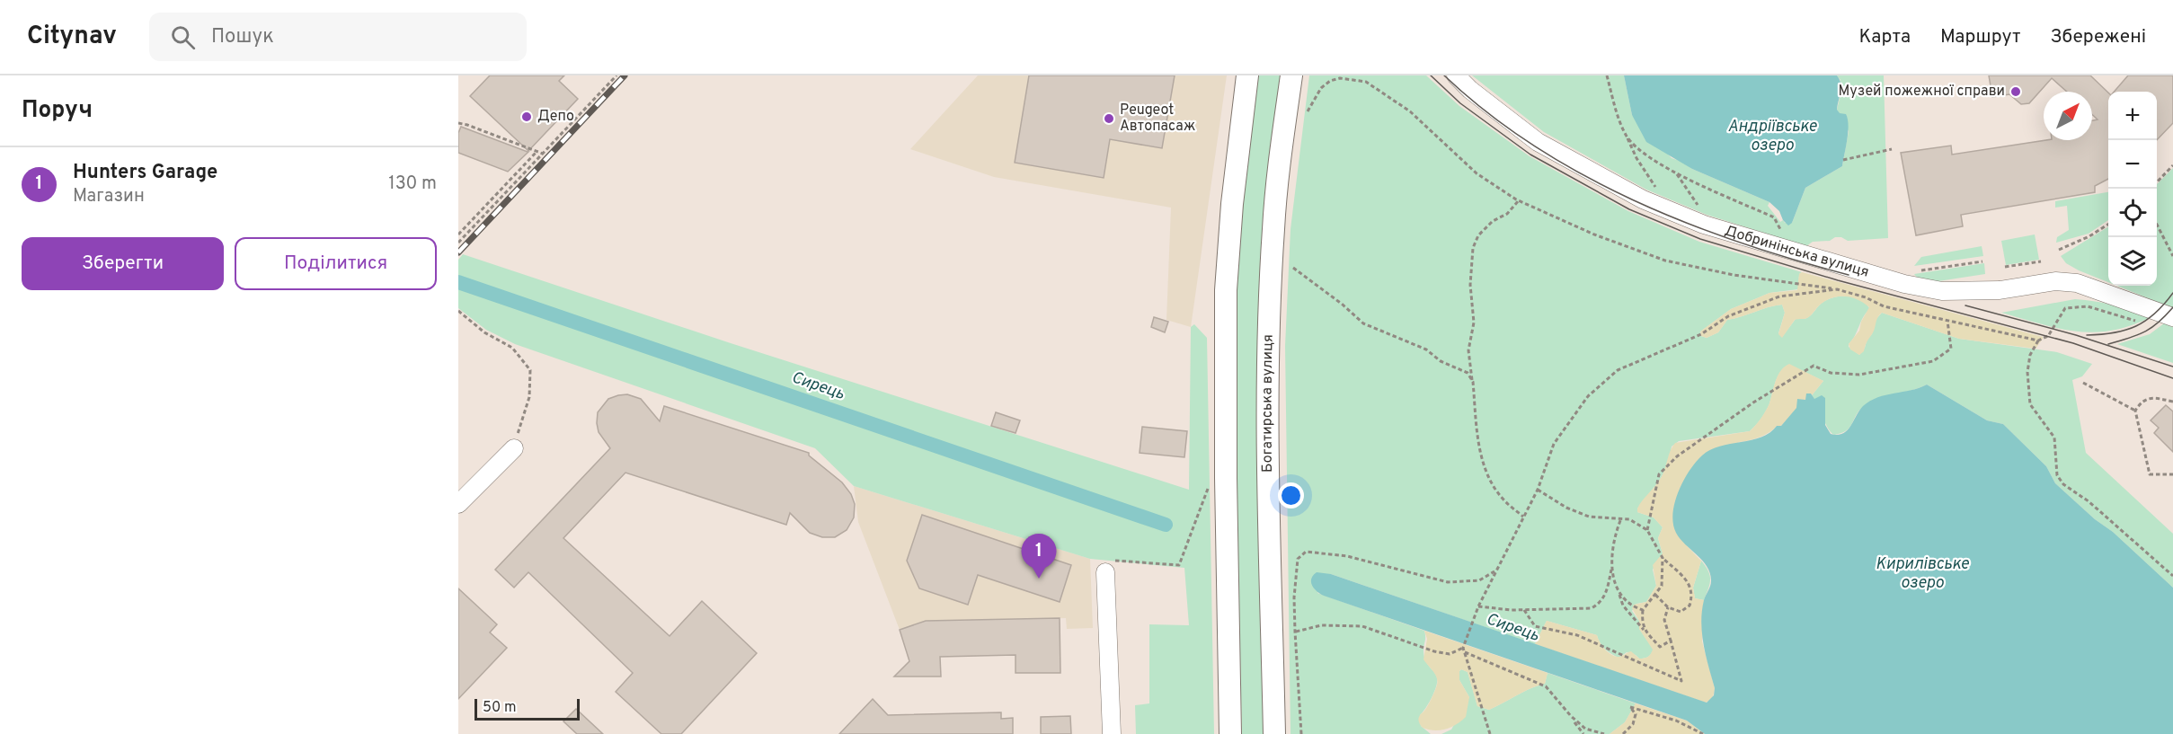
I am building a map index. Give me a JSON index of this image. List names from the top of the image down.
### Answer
{
  "streets": {
    "main road": ["Богатирська вулиця"],
    "street": ["Добринінська вулиця"]
  },
  "water": ["Андріївське озеро", "Сирець", "Кирилівське озеро"],
  "places": ["Музей пожежної справи", "Депо", "Peugeot Автопасаж"],
  "scale_bar": "50 m",
  "north": "top right",
  "page": {
    "header": "Citynav",
    "search": "Пошук",
    "nav": ["Карта", "Маршрут", "Збережені"],
    "heading": "Поруч",
    "map_buttons": ["+", "−"],
    "list": [
      {
        "mark": "1",
        "name": "Hunters Garage",
        "note": "Магазин",
        "value": "130 m"
      }
    ],
    "buttons": ["Зберегти", "Поділитися"],
    "pins": "1",
    "scale": "50 m"
  }
}
